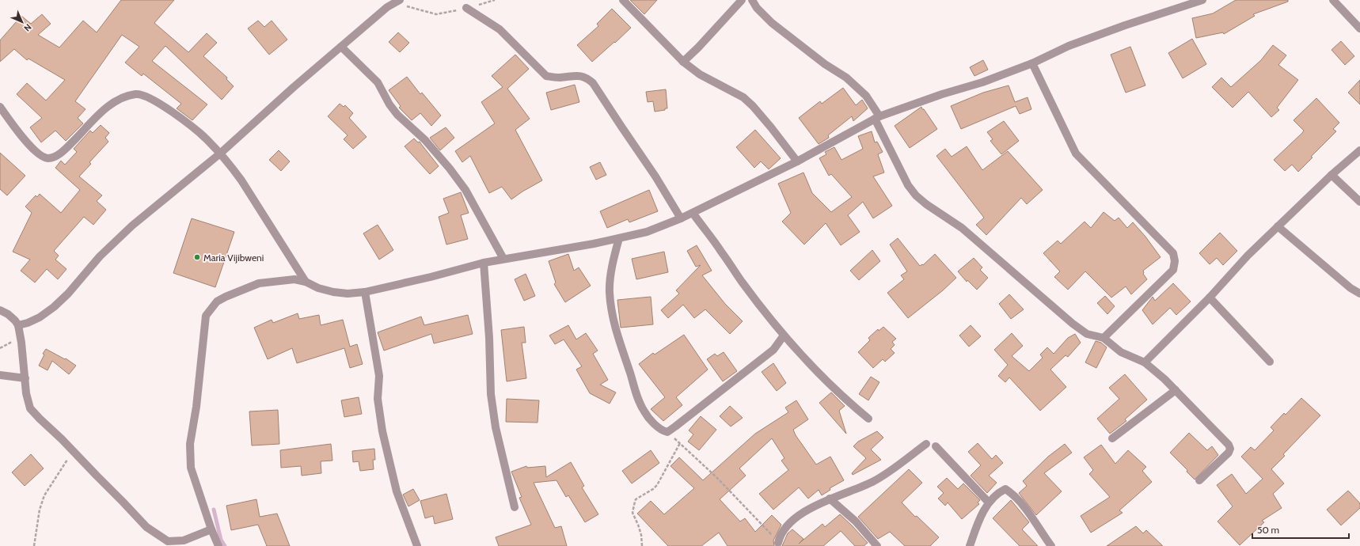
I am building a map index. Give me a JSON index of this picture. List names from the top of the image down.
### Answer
{
  "places": ["Maria Vijibweni"],
  "scale_bar": "50 m",
  "north": "bottom right"
}
